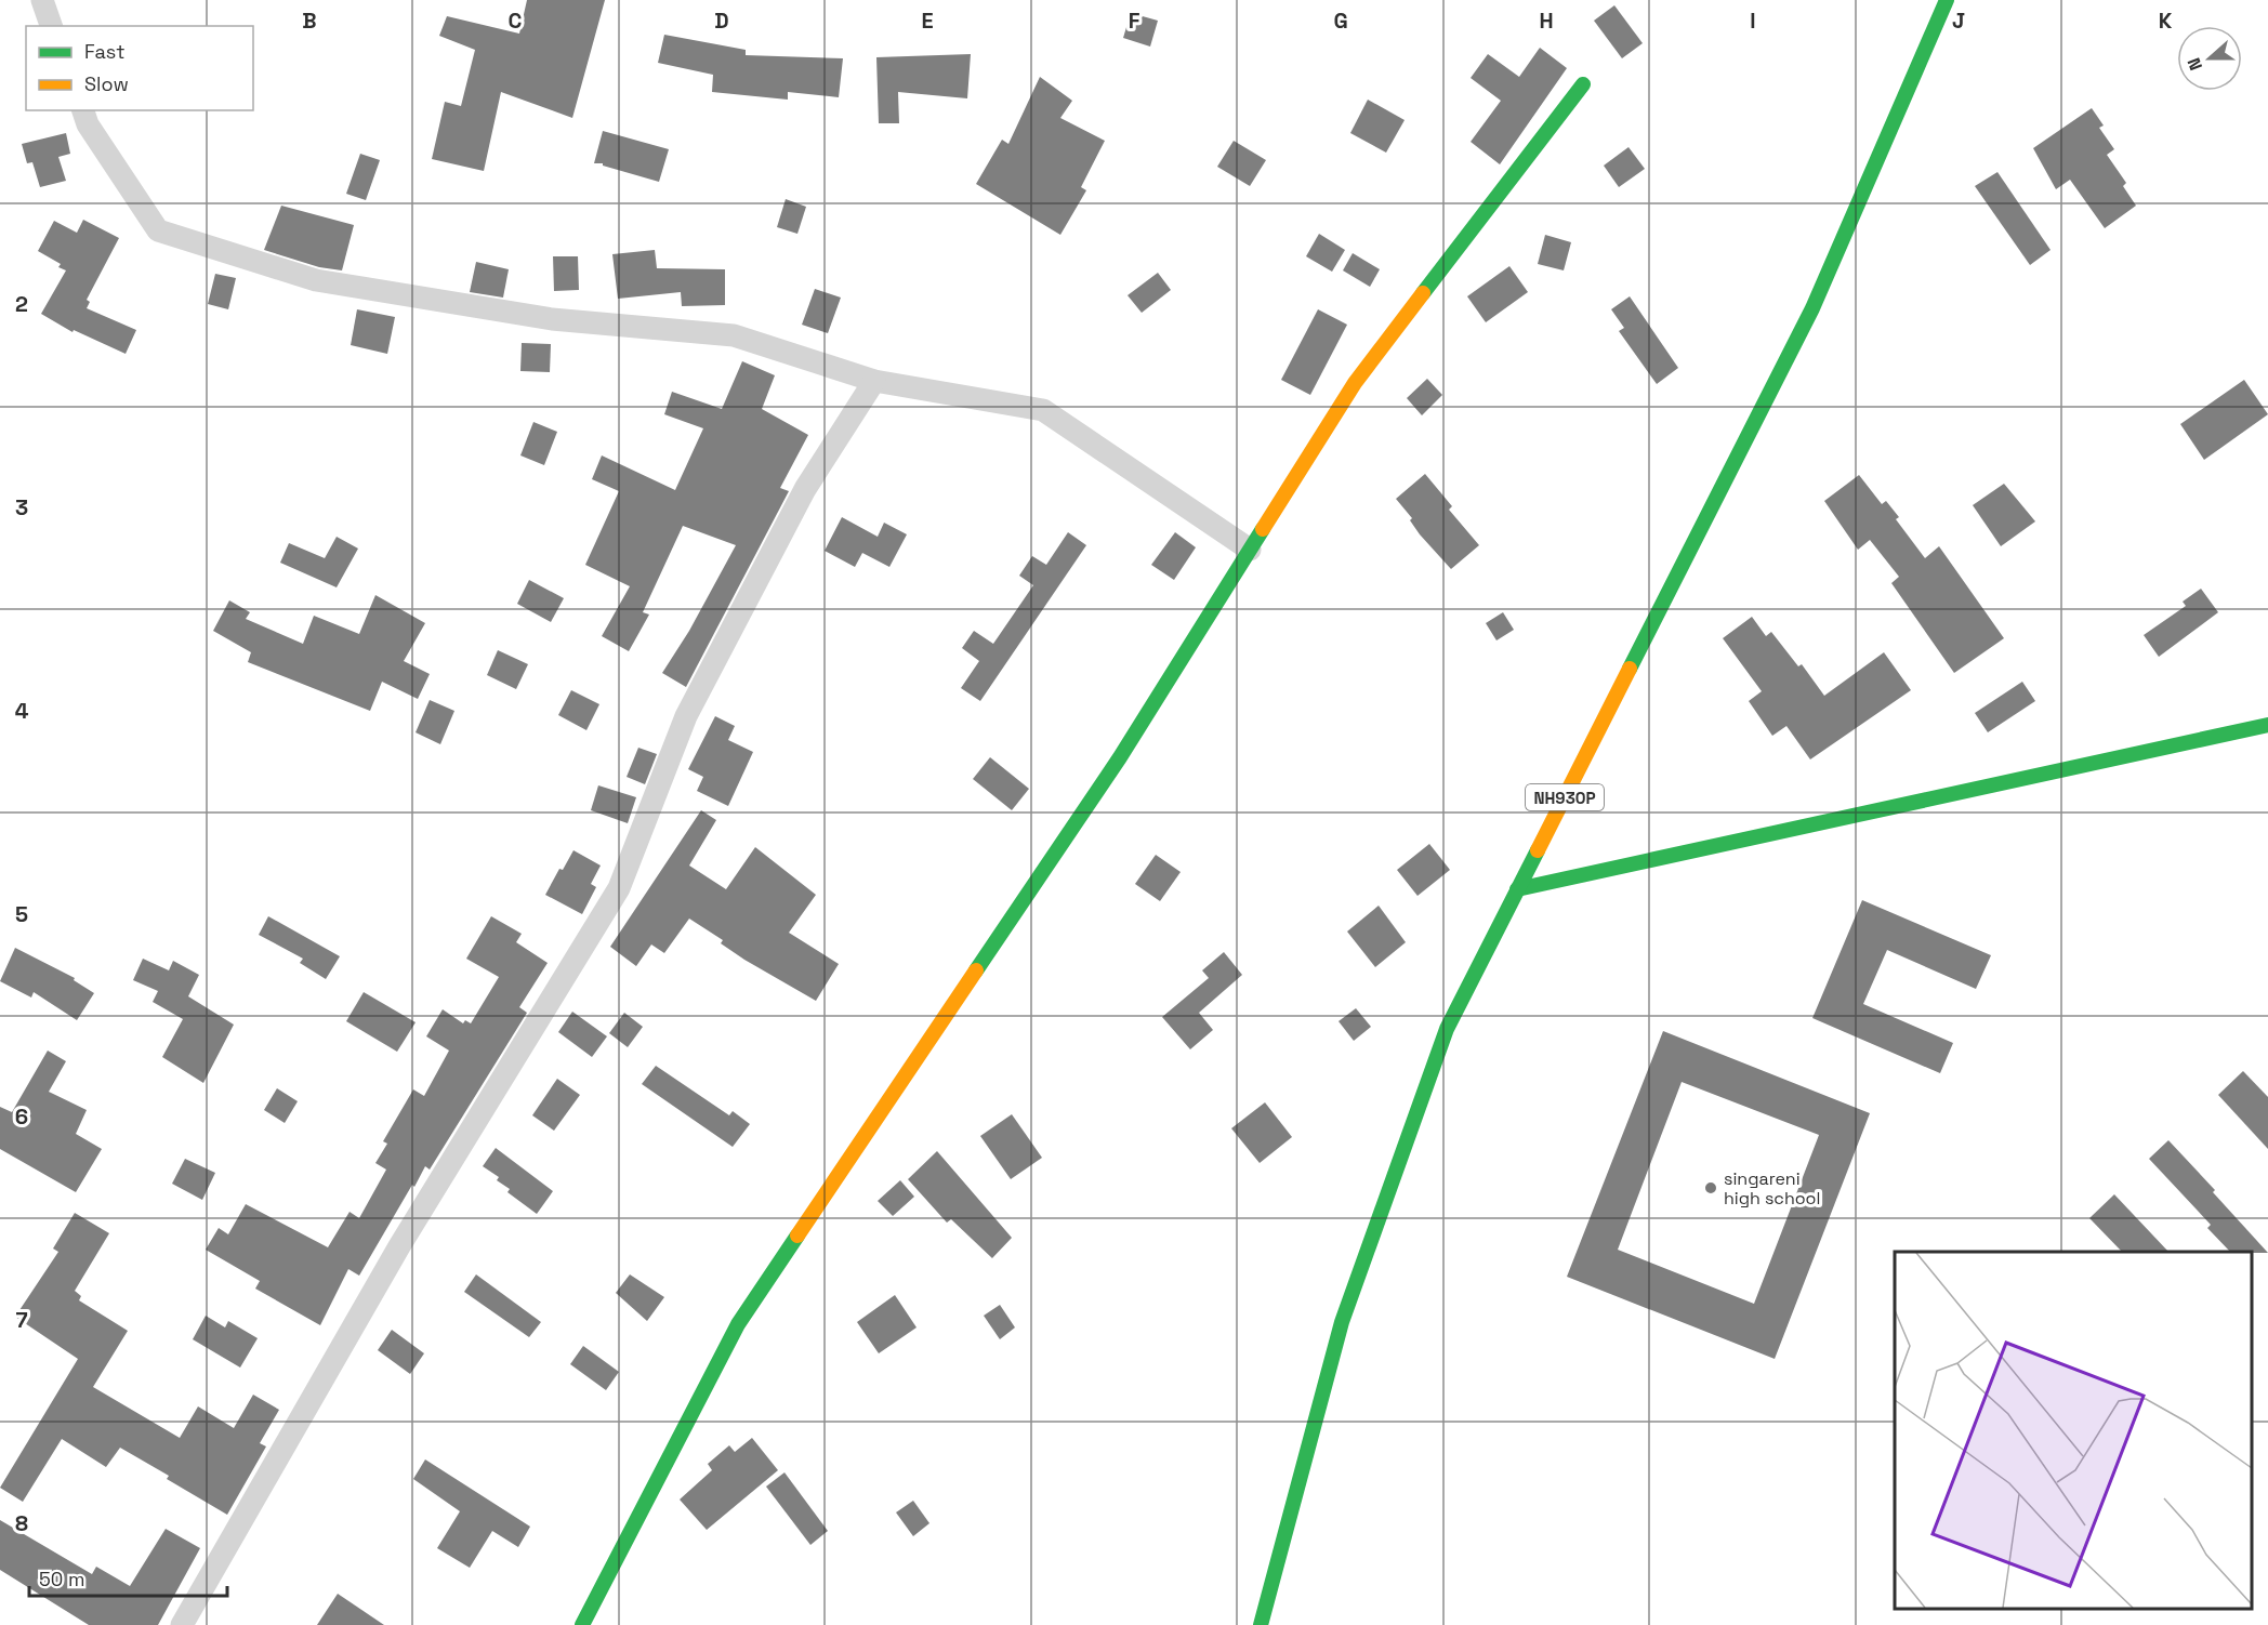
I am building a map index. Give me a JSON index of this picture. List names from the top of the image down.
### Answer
{
  "streets": {
    "main road": ["NH930P"]
  },
  "places": ["singareni high school"],
  "legend": ["Fast", "Slow"],
  "scale_bar": "50 m",
  "north": "left",
  "grid": {
    "columns": [
      "B",
      "C",
      "D",
      "E",
      "F",
      "G",
      "H",
      "I",
      "J",
      "K"
    ],
    "rows": [
      "2",
      "3",
      "4",
      "5",
      "6",
      "7",
      "8"
    ]
  }
}
